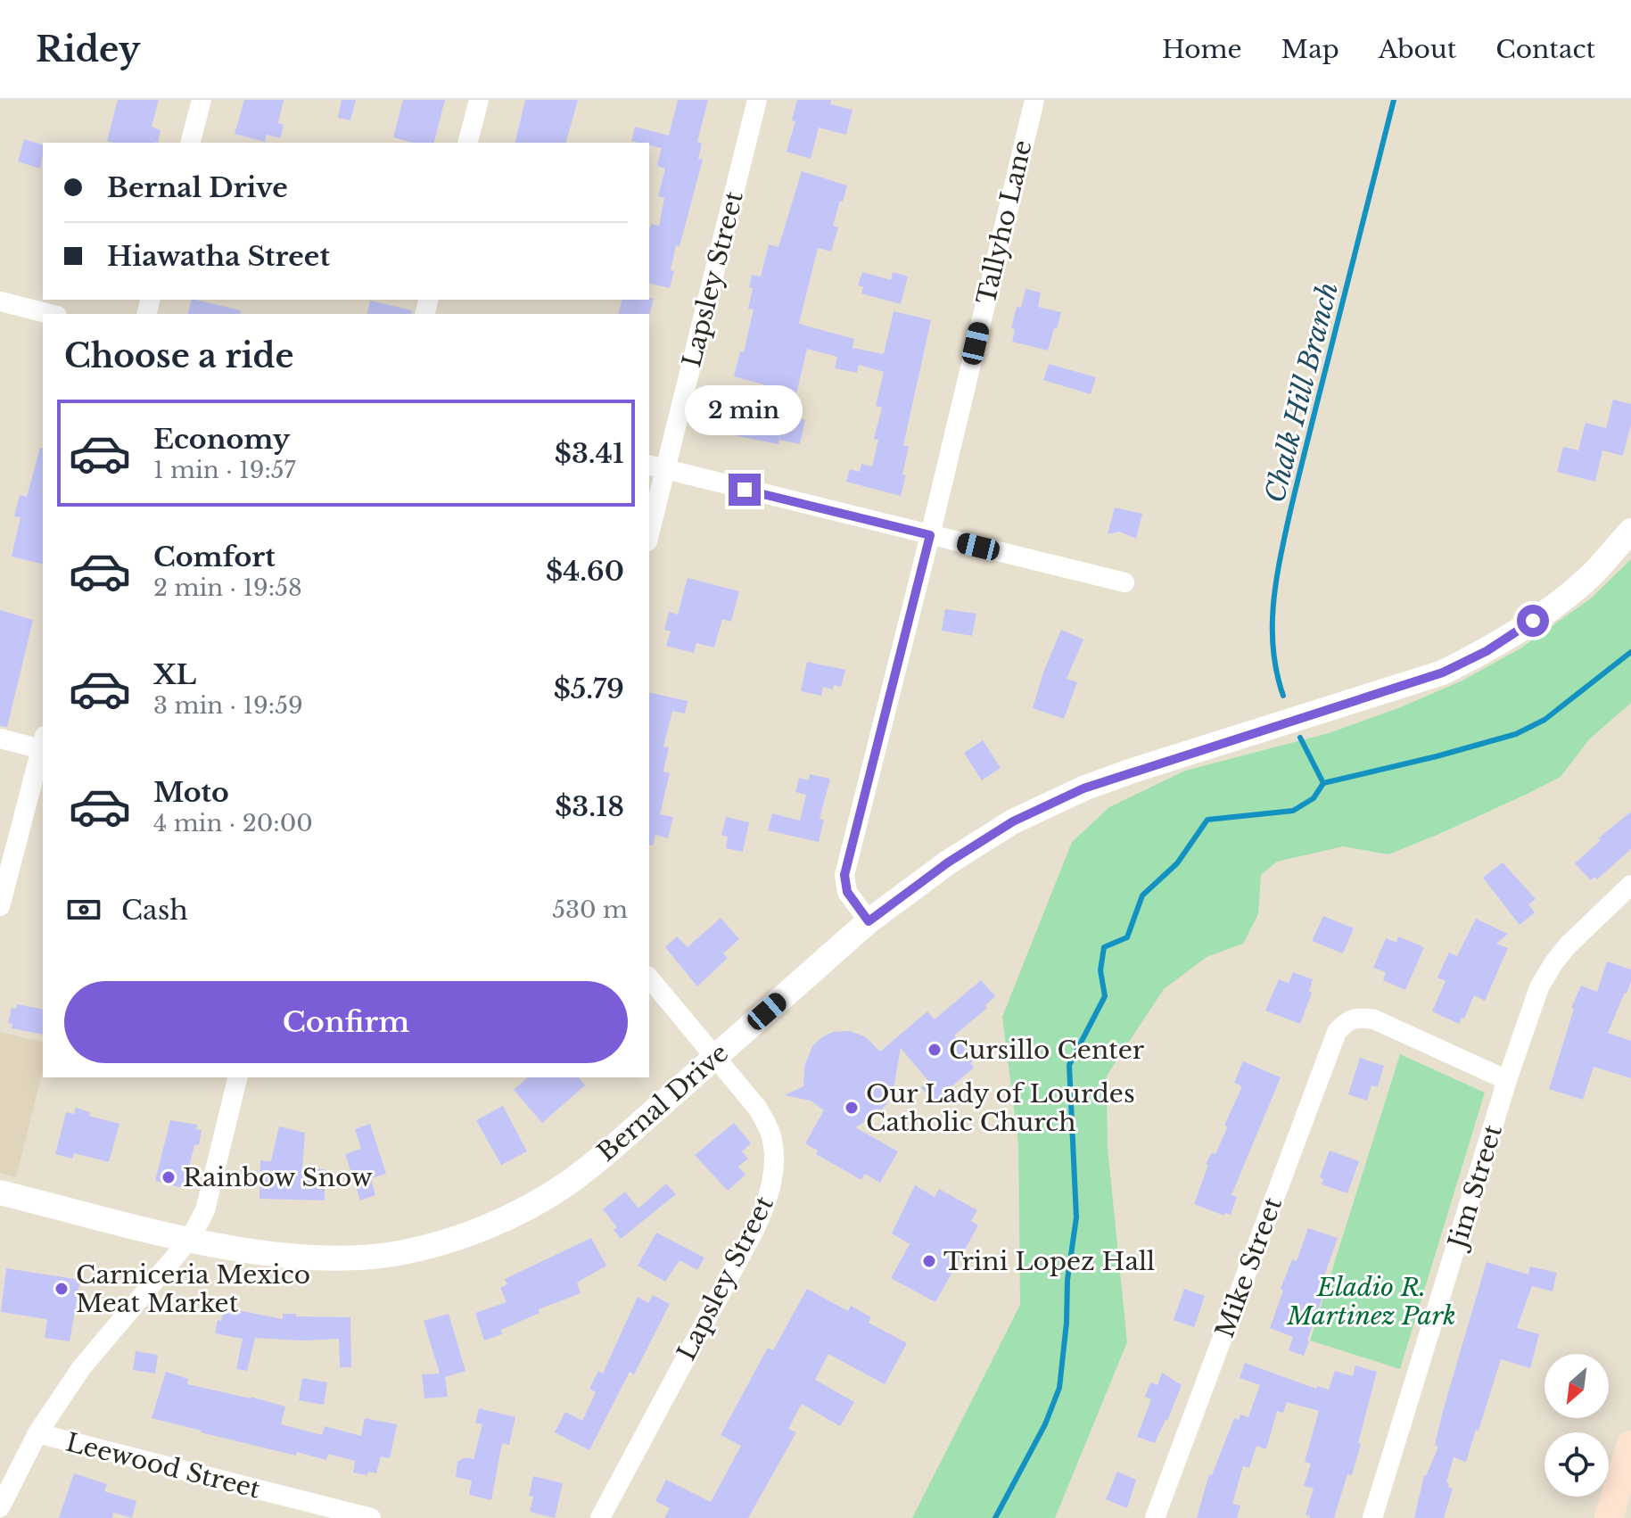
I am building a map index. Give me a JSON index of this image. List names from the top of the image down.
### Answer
{
  "streets": {
    "street": [
      "Tallyho Lane",
      "Lapsley Street",
      "Bernal Drive",
      "Jim Street",
      "Mike Street",
      "Leewood Street"
    ]
  },
  "crossings": [
    ["Tallyho Lane", "Bernal Drive"],
    ["Lapsley Street", "Bernal Drive"],
    ["Jim Street", "Mike Street"]
  ],
  "water": ["Chalk Hill Branch"],
  "parks": ["Eladio R. Martinez Park"],
  "places": [
    "Cursillo Center",
    "Our Lady of Lourdes Catholic Church",
    "Rainbow Snow",
    "Trini Lopez Hall",
    "Carniceria Mexico Meat Market"
  ],
  "north": "bottom left",
  "page": {
    "header": "Ridey",
    "nav": [
      "Home",
      "Map",
      "About",
      "Contact"
    ],
    "banner": ["Bernal Drive", "Hiawatha Street"],
    "heading": "Choose a ride",
    "bubble": "2 min",
    "list": [
      {
        "name": "Economy",
        "note": "1 min · 19:57",
        "value": "$3.41"
      },
      {
        "name": "Comfort",
        "note": "2 min · 19:58",
        "value": "$4.60"
      },
      {
        "name": "XL",
        "note": "3 min · 19:59",
        "value": "$5.79"
      },
      {
        "name": "Moto",
        "note": "4 min · 20:00",
        "value": "$3.18"
      }
    ],
    "pay": ["Cash", "530 m"],
    "buttons": "Confirm"
  }
}
